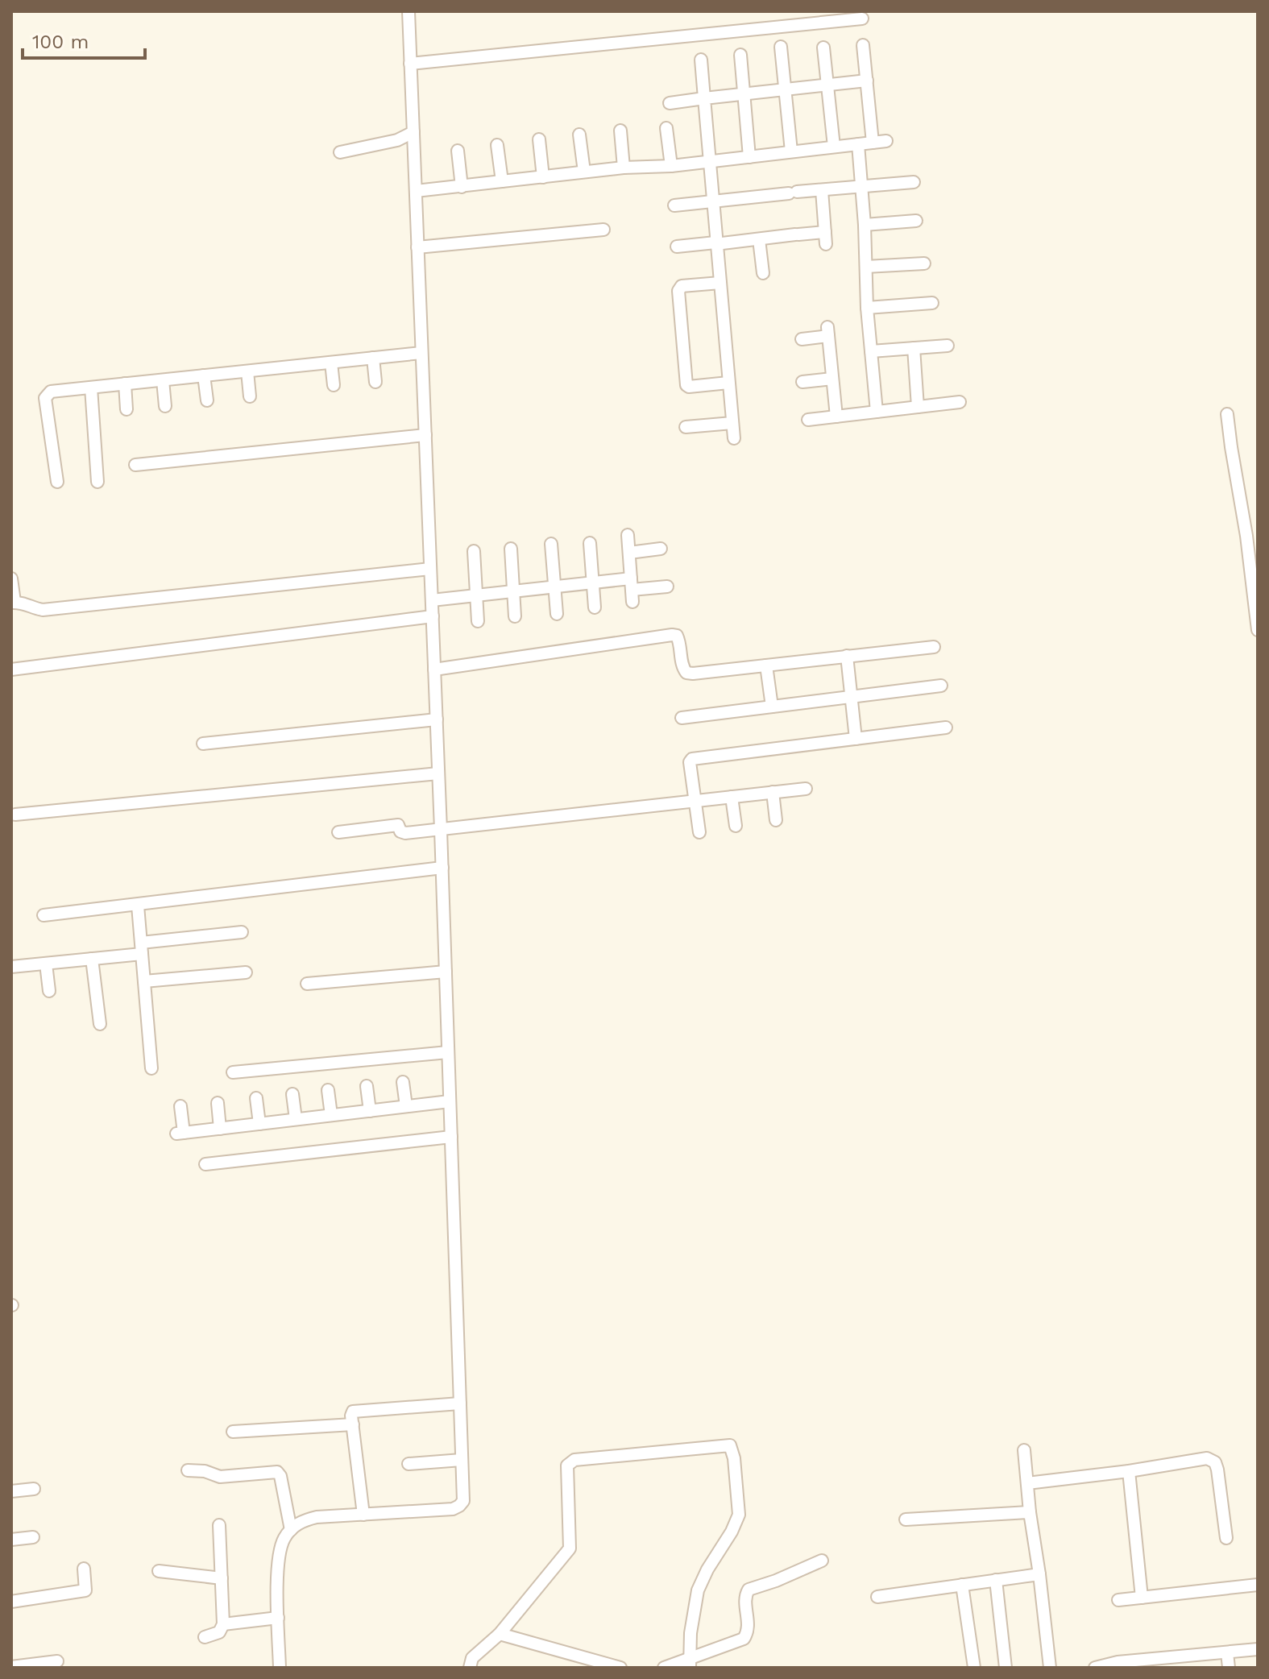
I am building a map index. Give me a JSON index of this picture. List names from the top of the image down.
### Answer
{
  "scale_bar": "100 m"
}
